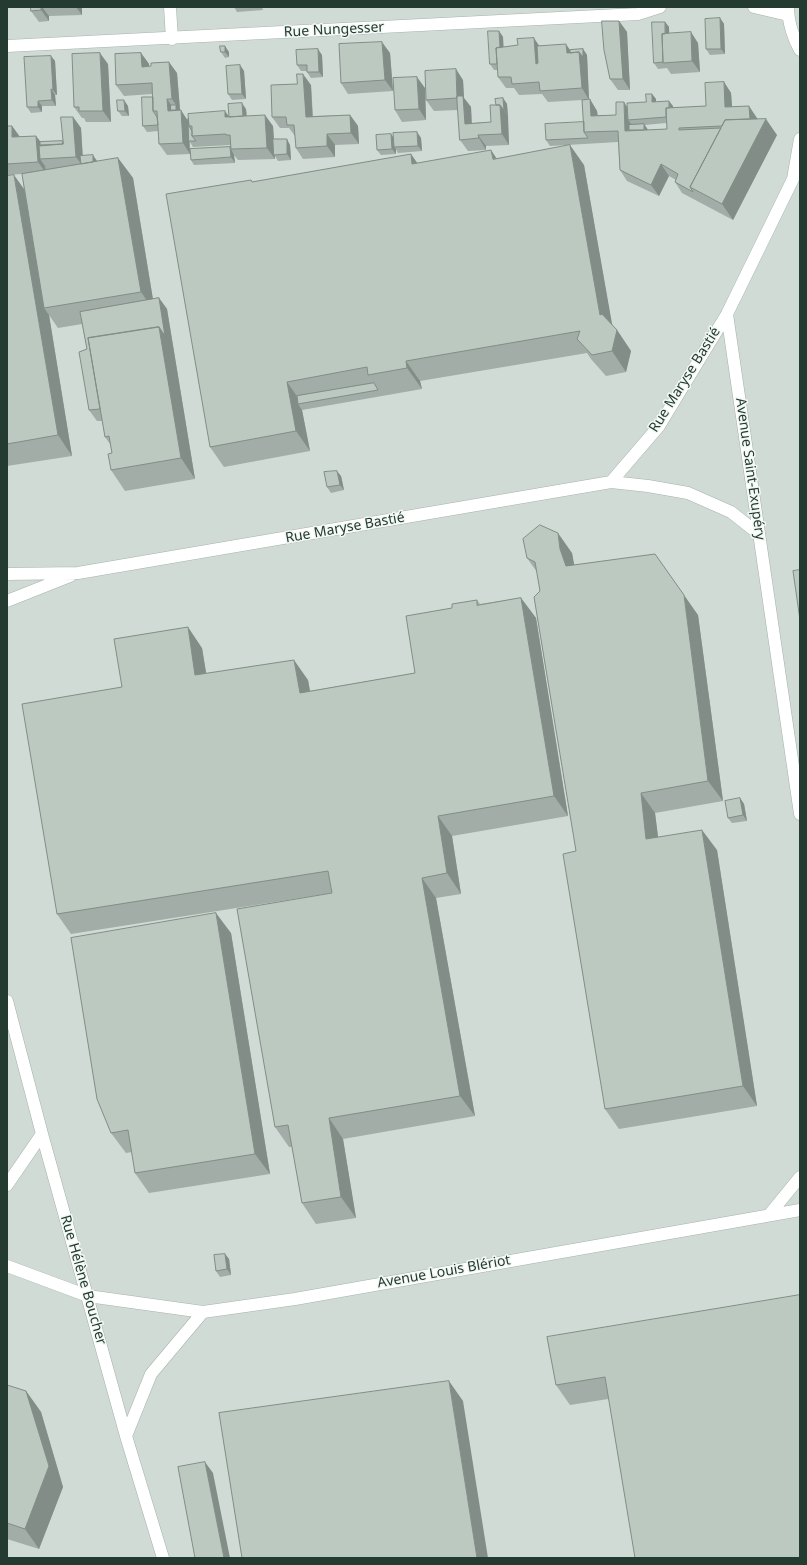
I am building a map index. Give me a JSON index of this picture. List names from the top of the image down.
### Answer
{
  "streets": {
    "street": [
      "Rue Nungesser",
      "Rue Maryse Bastié",
      "Avenue Saint-Exupéry",
      "Avenue Louis Blériot",
      "Rue Hélène Boucher"
    ]
  },
  "crossings": [
    ["Rue Maryse Bastié", "Avenue Saint-Exupéry"],
    ["Avenue Louis Blériot", "Rue Hélène Boucher"]
  ]
}
